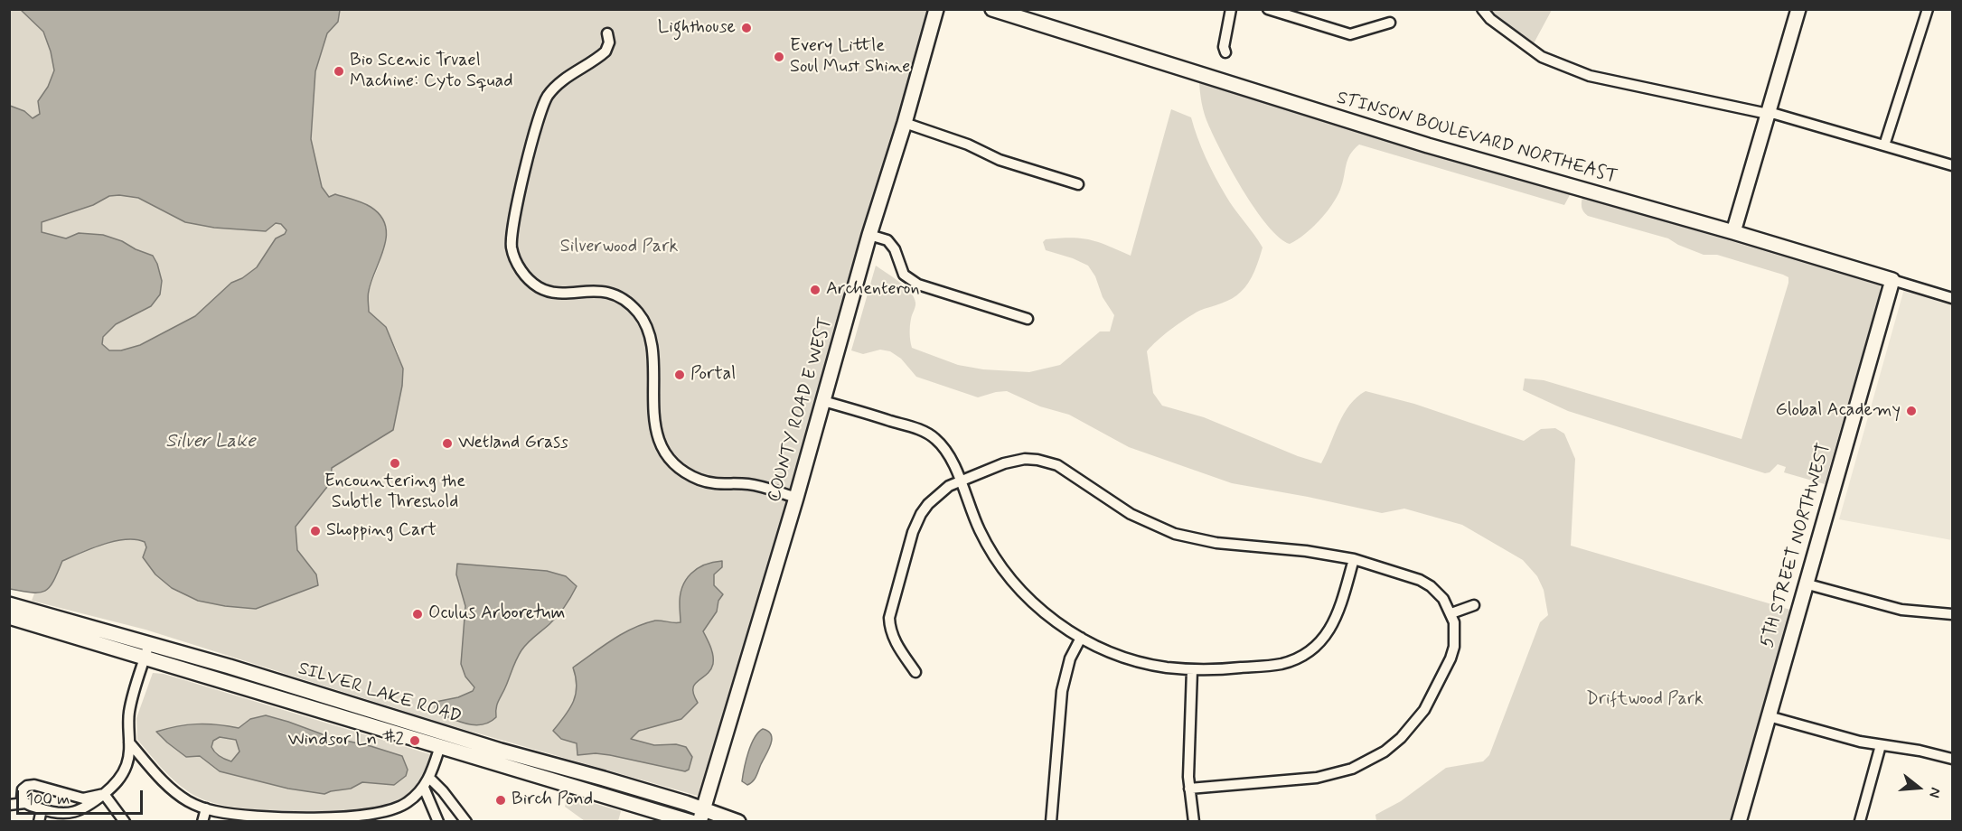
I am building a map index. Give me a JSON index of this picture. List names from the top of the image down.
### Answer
{
  "streets": {
    "street": [
      "STINSON BOULEVARD NORTHEAST",
      "COUNTY ROAD E WEST",
      "5TH STREET NORTHWEST",
      "SILVER LAKE ROAD"
    ]
  },
  "crossings": [
    ["STINSON BOULEVARD NORTHEAST", "5TH STREET NORTHWEST"],
    ["COUNTY ROAD E WEST", "SILVER LAKE ROAD"]
  ],
  "water": ["Silver Lake"],
  "parks": ["Silverwood Park", "Driftwood Park"],
  "places": [
    "Lighthouse",
    "Every Little Soul Must Shine",
    "Bio Scenic Trvael Machine: Cyto Squad",
    "Archenteron",
    "Portal",
    "Global Academy",
    "Wetland Grass",
    "Encountering the Subtle Threshold",
    "Shopping Cart",
    "Oculus Arboretum",
    "Windsor Ln #2",
    "Birch Pond"
  ],
  "scale_bar": "100 m",
  "north": "right"
}
